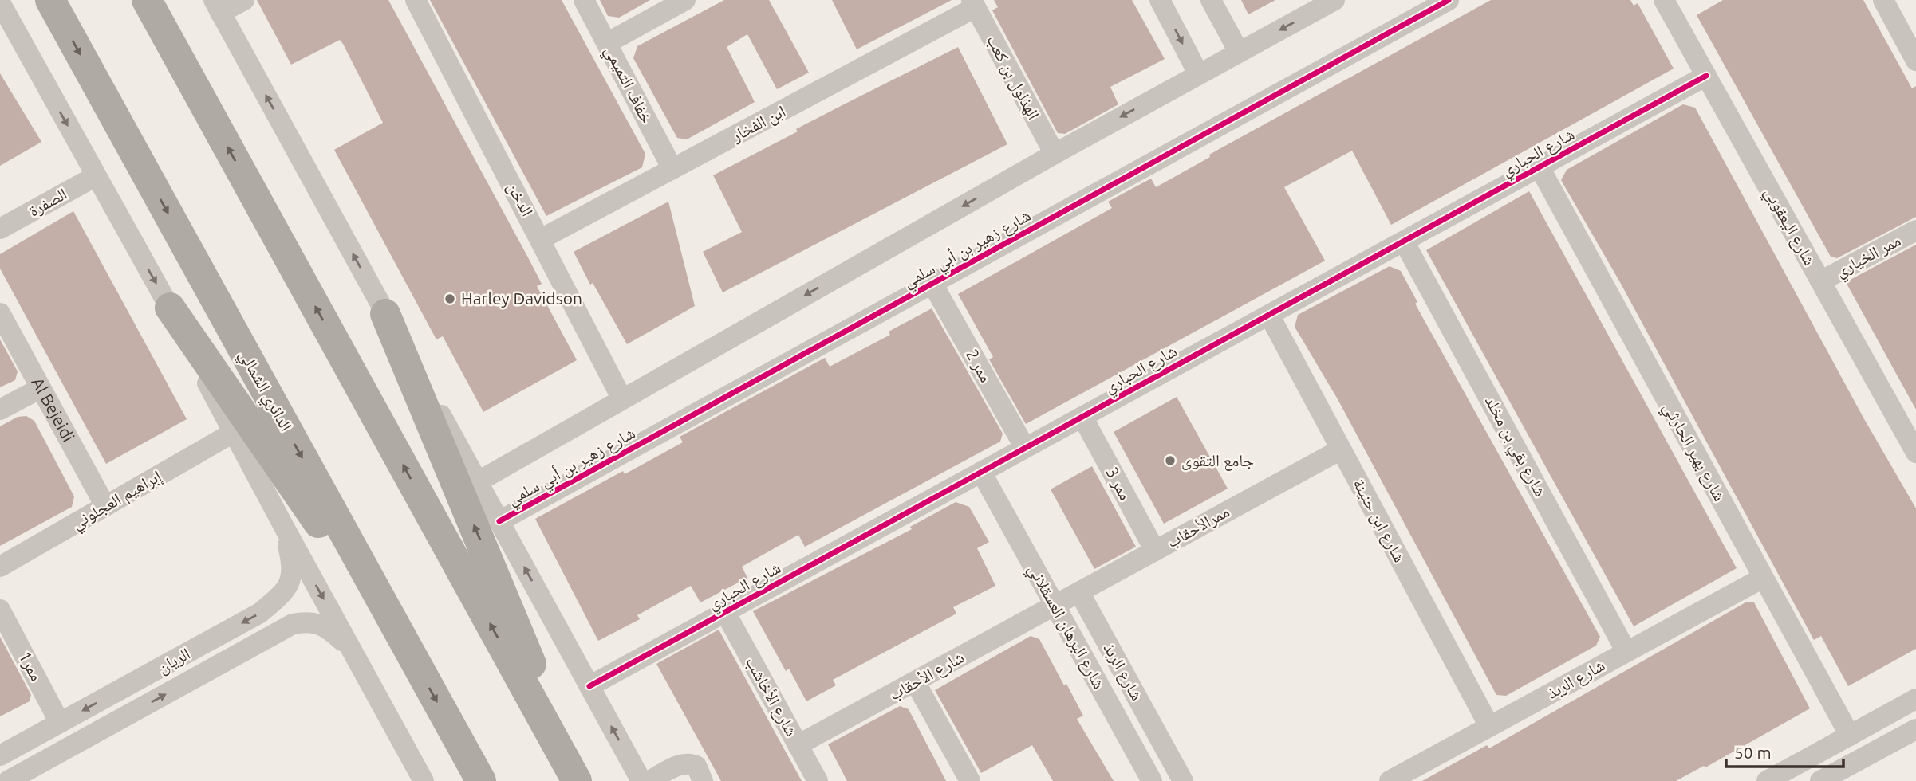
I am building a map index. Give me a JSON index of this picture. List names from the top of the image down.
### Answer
{
  "streets": {
    "highway": ["الدائري الشمالي"],
    "street": [
      "الهذلول بن كعب",
      "خفاف التميمي",
      "ابن الفخار",
      "شارع الحباري",
      "الدخن",
      "الصفرة",
      "شارع اليعقوبي",
      "شارع زهير بن أبي سلمي",
      "ممر الخياري",
      "ممر 2",
      "Al Bejeidi",
      "شارع بقي بن مخلد",
      "شارع بهير الحارثي",
      "ممر 3",
      "إبراهيم العجلوني",
      "شارع ابن حنينة",
      "ممرالأحقاب",
      "شارع البرهان العسقلاني",
      "الريان",
      "ممر1",
      "شارع الربذ",
      "شارع الأحقاب",
      "شارع الأخاشب"
    ]
  },
  "crossings": [
    ["الهذلول بن كعب", "ابن الفخار"],
    ["الهذلول بن كعب", "شارع زهير بن أبي سلمي"],
    ["خفاف التميمي", "ابن الفخار"],
    ["ابن الفخار", "الدخن"],
    ["شارع الحباري", "شارع اليعقوبي"],
    ["شارع الحباري", "ممر 2"],
    ["شارع الحباري", "شارع بقي بن مخلد"],
    ["شارع الحباري", "شارع بهير الحارثي"],
    ["شارع الحباري", "ممر 3"],
    ["شارع الحباري", "شارع ابن حنينة"],
    ["شارع الحباري", "شارع البرهان العسقلاني"],
    ["شارع الحباري", "شارع الأخاشب"],
    ["الدخن", "شارع زهير بن أبي سلمي"],
    ["شارع اليعقوبي", "ممر الخياري"],
    ["شارع زهير بن أبي سلمي", "ممر 2"],
    ["Al Bejeidi", "إبراهيم العجلوني"],
    ["شارع بقي بن مخلد", "شارع الربذ"],
    ["شارع بهير الحارثي", "شارع الربذ"],
    ["ممر 3", "ممرالأحقاب"],
    ["شارع ابن حنينة", "ممرالأحقاب"],
    ["شارع ابن حنينة", "شارع الربذ"],
    ["ممرالأحقاب", "شارع البرهان العسقلاني"],
    ["ممرالأحقاب", "شارع الربذ"],
    ["ممرالأحقاب", "شارع الأحقاب"],
    ["شارع البرهان العسقلاني", "شارع الأحقاب"],
    ["الريان", "ممر1"],
    ["شارع الأحقاب", "شارع الأخاشب"]
  ],
  "places": ["Harley Davidson", "جامع التقوى"],
  "scale_bar": "50 m"
}
